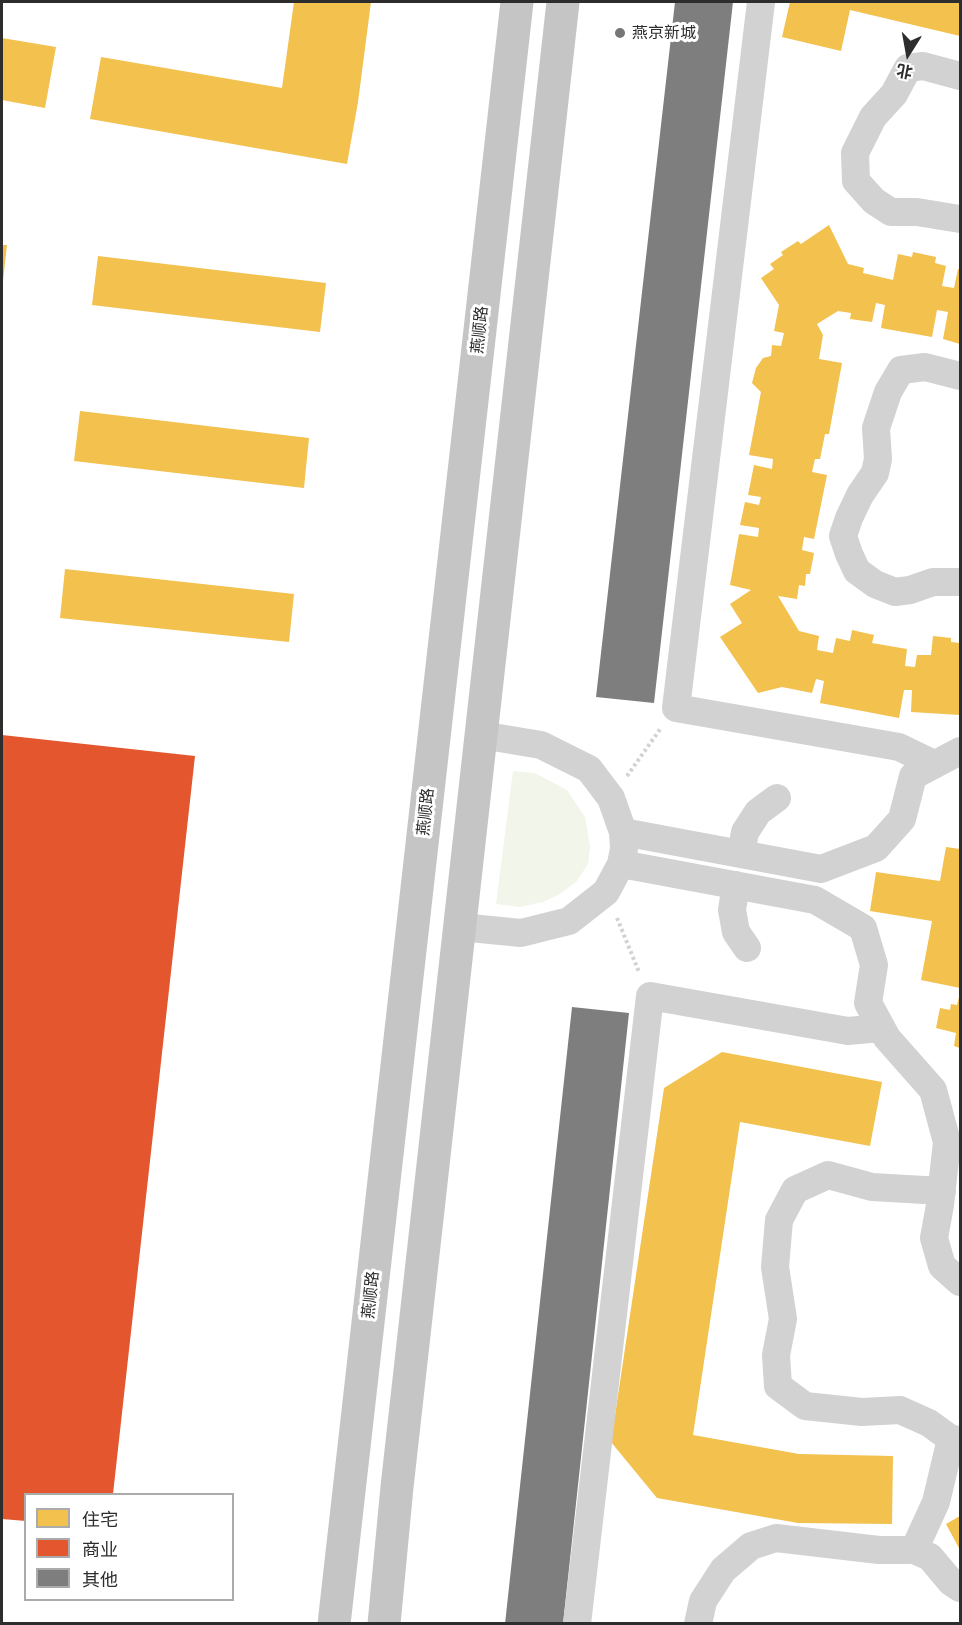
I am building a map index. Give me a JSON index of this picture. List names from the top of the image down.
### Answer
{
  "streets": {
    "main road": ["燕顺路"]
  },
  "places": ["燕京新城"],
  "legend": ["住宅", "商业", "其他"],
  "north": "bottom"
}
